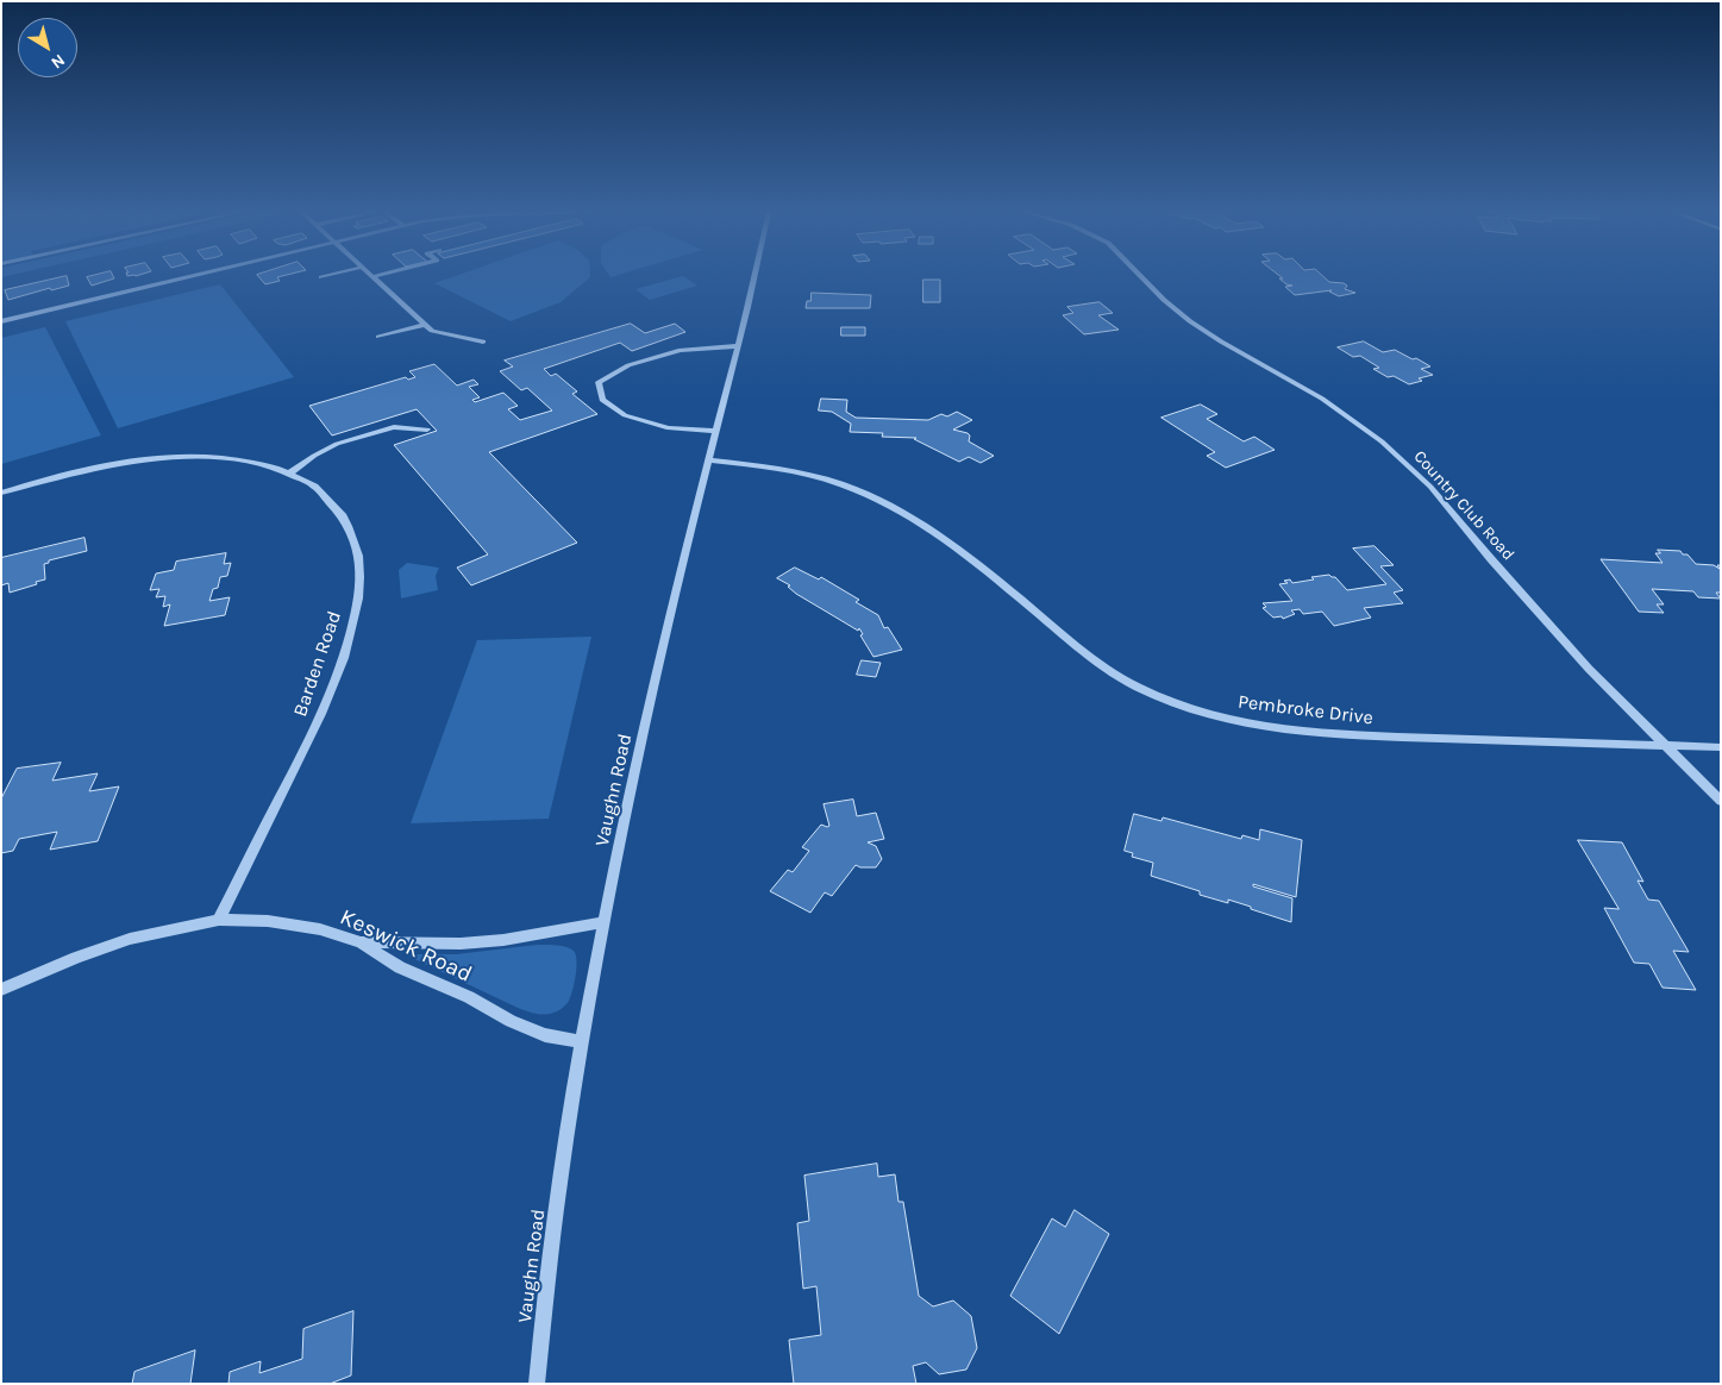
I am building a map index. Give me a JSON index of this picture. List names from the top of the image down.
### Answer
{
  "streets": {
    "street": [
      "Country Club Road",
      "Barden Road",
      "Pembroke Drive",
      "Vaughn Road",
      "Keswick Road"
    ]
  },
  "crossings": [
    ["Country Club Road", "Pembroke Drive"],
    ["Barden Road", "Keswick Road"],
    ["Pembroke Drive", "Vaughn Road"],
    ["Vaughn Road", "Keswick Road"]
  ],
  "north": "bottom right"
}
